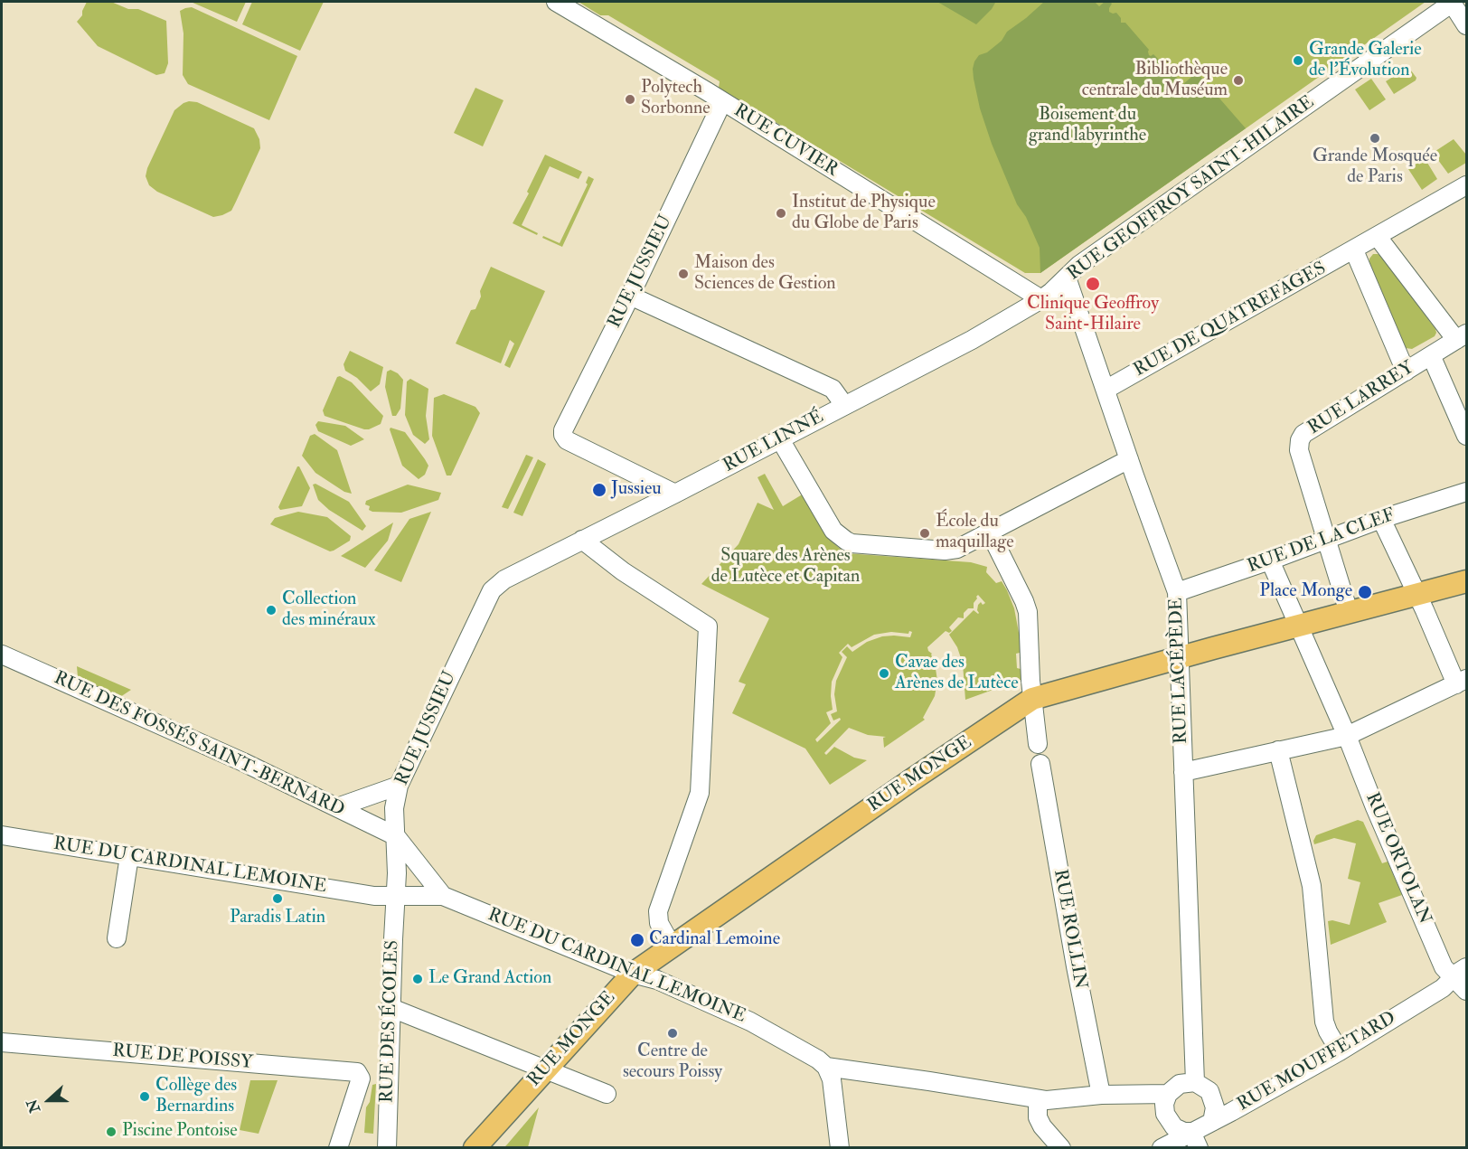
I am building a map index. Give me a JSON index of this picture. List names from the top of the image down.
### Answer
{
  "streets": {
    "main road": ["RUE MONGE"],
    "street": [
      "RUE CUVIER",
      "RUE GEOFFROY SAINT-HILAIRE",
      "RUE JUSSIEU",
      "RUE DE QUATREFAGES",
      "RUE LARREY",
      "RUE LINNÉ",
      "RUE DE LA CLEF",
      "RUE LACÉPÈDE",
      "RUE DES FOSSÉS SAINT-BERNARD",
      "RUE ORTOLAN",
      "RUE DU CARDINAL LEMOINE",
      "RUE ROLLIN",
      "RUE DES ÉCOLES",
      "RUE DE POISSY",
      "RUE MOUFFETARD"
    ]
  },
  "crossings": [
    ["RUE CUVIER", "RUE JUSSIEU"],
    ["RUE CUVIER", "RUE LINNÉ"],
    ["RUE GEOFFROY SAINT-HILAIRE", "RUE LINNÉ"],
    ["RUE GEOFFROY SAINT-HILAIRE", "RUE LACÉPÈDE"],
    ["RUE JUSSIEU", "RUE LINNÉ"],
    ["RUE JUSSIEU", "RUE DES FOSSÉS SAINT-BERNARD"],
    ["RUE JUSSIEU", "RUE DU CARDINAL LEMOINE"],
    ["RUE JUSSIEU", "RUE DES ÉCOLES"],
    ["RUE DE QUATREFAGES", "RUE LACÉPÈDE"],
    ["RUE LARREY", "RUE DE LA CLEF"],
    ["RUE LARREY", "RUE MONGE"],
    ["RUE LINNÉ", "RUE LACÉPÈDE"],
    ["RUE DE LA CLEF", "RUE LACÉPÈDE"],
    ["RUE LACÉPÈDE", "RUE MONGE"],
    ["RUE LACÉPÈDE", "RUE DU CARDINAL LEMOINE"],
    ["RUE LACÉPÈDE", "RUE MOUFFETARD"],
    ["RUE DES FOSSÉS SAINT-BERNARD", "RUE DU CARDINAL LEMOINE"],
    ["RUE MONGE", "RUE DU CARDINAL LEMOINE"],
    ["RUE ORTOLAN", "RUE MOUFFETARD"],
    ["RUE DU CARDINAL LEMOINE", "RUE ROLLIN"],
    ["RUE DU CARDINAL LEMOINE", "RUE DES ÉCOLES"],
    ["RUE DU CARDINAL LEMOINE", "RUE MOUFFETARD"]
  ],
  "parks": ["Boisement du grand labyrinthe", "Square des Arènes de Lutèce et Capitan"],
  "places": [
    "Grande Galerie de l'Évolution",
    "Bibliothèque centrale du Muséum",
    "Polytech Sorbonne",
    "Grande Mosquée de Paris",
    "Institut de Physique du Globe de Paris",
    "Maison des Sciences de Gestion",
    "Clinique Geoffroy Saint-Hilaire",
    "Jussieu",
    "École du maquillage",
    "Place Monge",
    "Collection des minéraux",
    "Cavae des Arènes de Lutèce",
    "Paradis Latin",
    "Cardinal Lemoine",
    "Le Grand Action",
    "Centre de secours Poissy",
    "Collège des Bernardins",
    "Piscine Pontoise"
  ],
  "north": "left"
}
